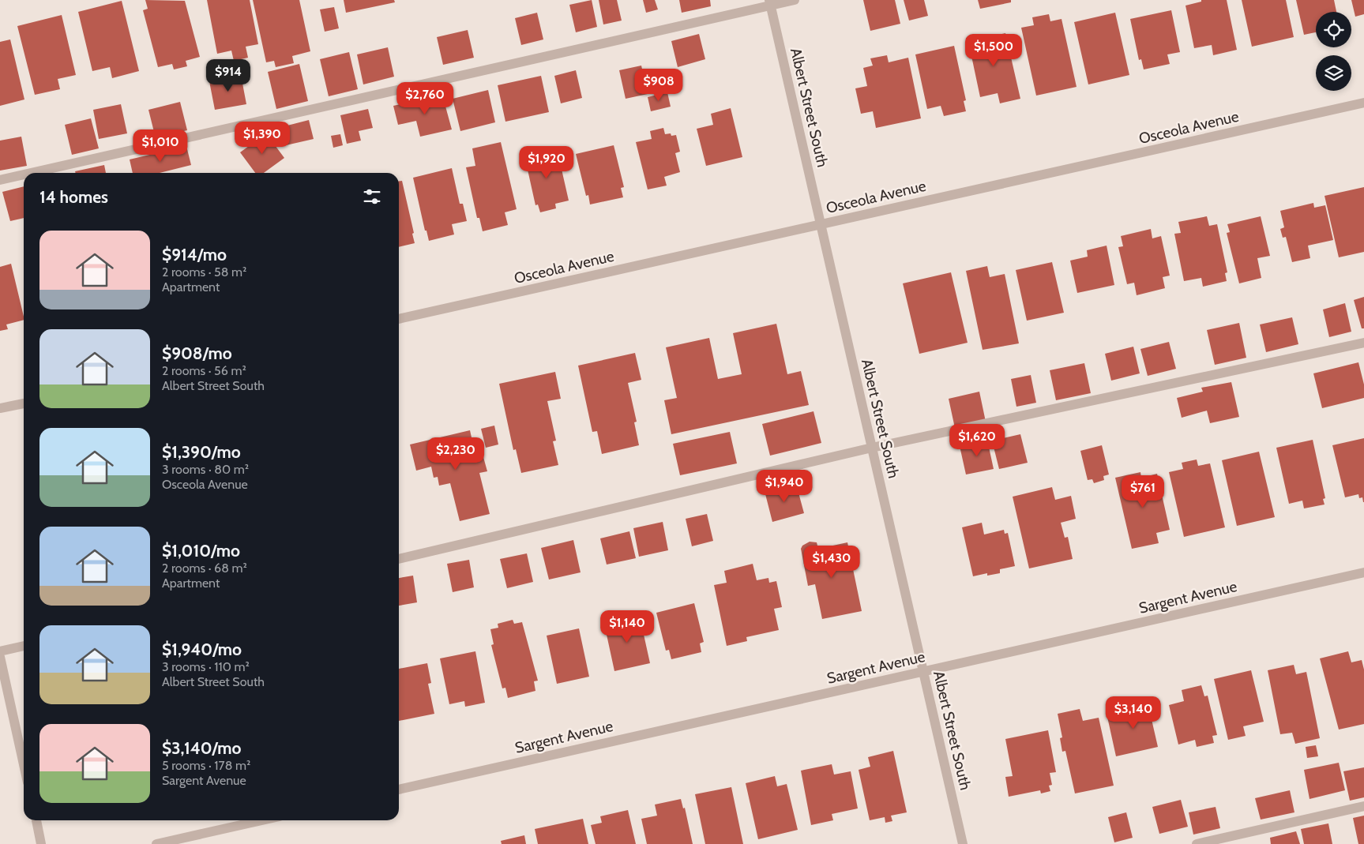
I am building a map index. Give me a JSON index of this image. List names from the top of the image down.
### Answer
{
  "streets": {
    "street": ["Albert Street South", "Osceola Avenue", "Sargent Avenue"]
  },
  "crossings": [
    ["Albert Street South", "Osceola Avenue"],
    ["Albert Street South", "Sargent Avenue"]
  ],
  "page": {
    "price": [
      "$1,500",
      "$914",
      "$908",
      "$2,760",
      "$1,390",
      "$1,010",
      "$1,920",
      "$1,620",
      "$2,230",
      "$1,940",
      "$761",
      "$1,430",
      "$1,140",
      "$3,140"
    ],
    "heading": "14 homes",
    "list": [
      {
        "name": "$914/mo",
        "note": "2 rooms · 58 m² · Apartment"
      },
      {
        "name": "$908/mo",
        "note": "2 rooms · 56 m² · Albert Street South"
      },
      {
        "name": "$1,390/mo",
        "note": "3 rooms · 80 m² · Osceola Avenue"
      },
      {
        "name": "$1,010/mo",
        "note": "2 rooms · 68 m² · Apartment"
      },
      {
        "name": "$1,940/mo",
        "note": "3 rooms · 110 m² · Albert Street South"
      },
      {
        "name": "$3,140/mo",
        "note": "5 rooms · 178 m² · Sargent Avenue"
      }
    ]
  }
}
